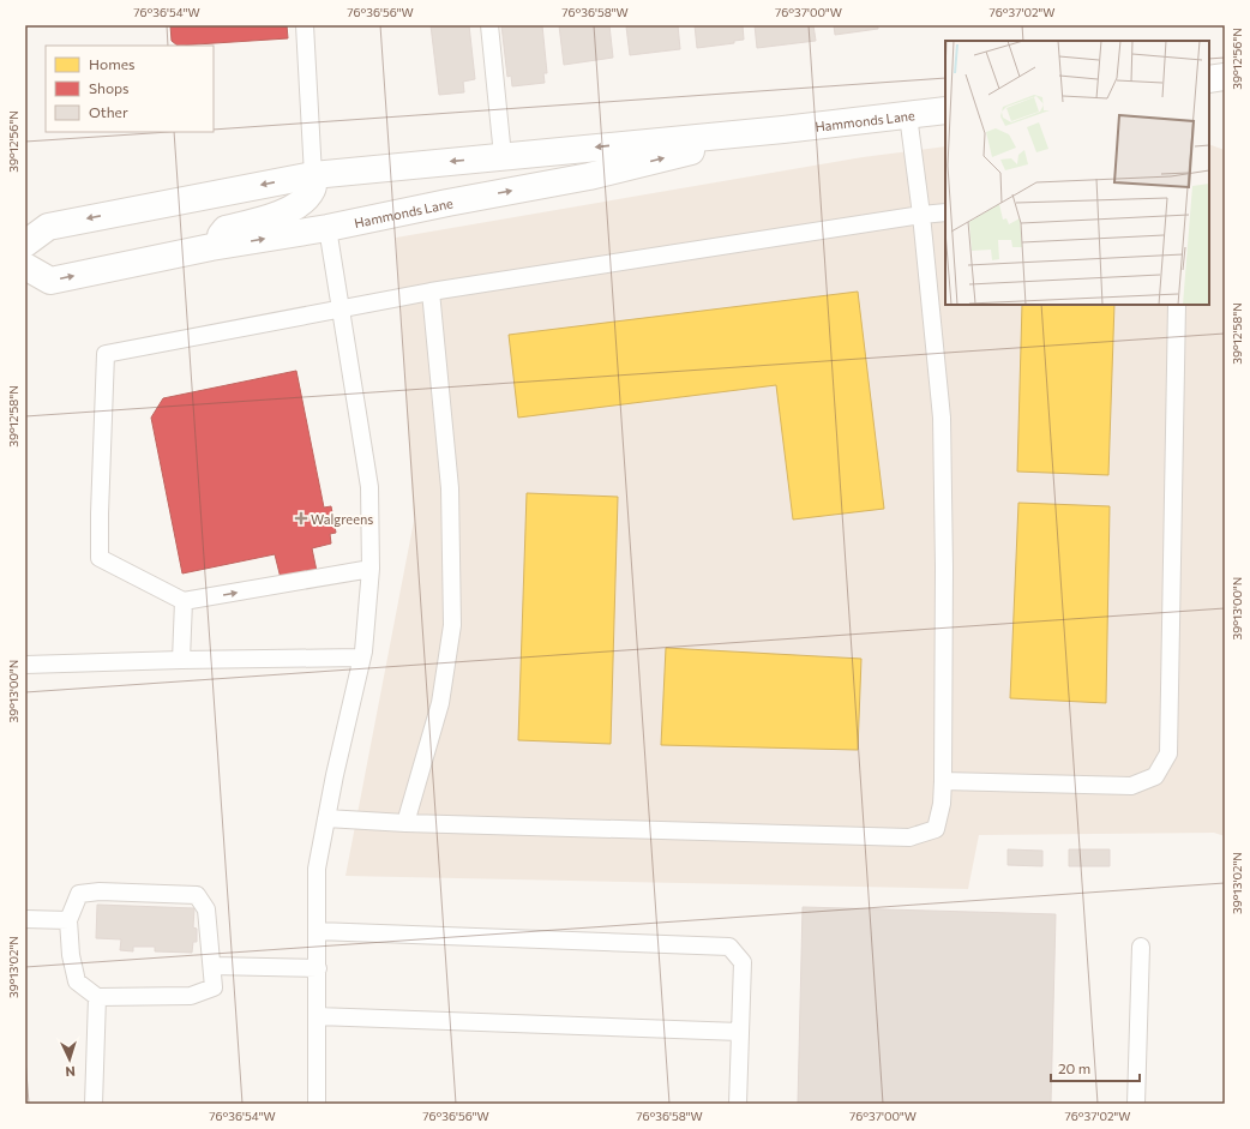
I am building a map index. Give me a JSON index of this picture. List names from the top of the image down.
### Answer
{
  "streets": {
    "street": ["Hammonds Lane"]
  },
  "places": {
    "health": ["Walgreens"]
  },
  "legend": ["Homes", "Shops", "Other"],
  "scale_bar": "20 m",
  "north": "bottom",
  "coordinates": [
    "76°36'54\"W",
    "76°36'56\"W",
    "76°36'58\"W",
    "76°37'00\"W",
    "76°37'02\"W",
    "39°12'56\"N",
    "39°12'58\"N",
    "39°13'00\"N",
    "39°13'02\"N"
  ]
}
